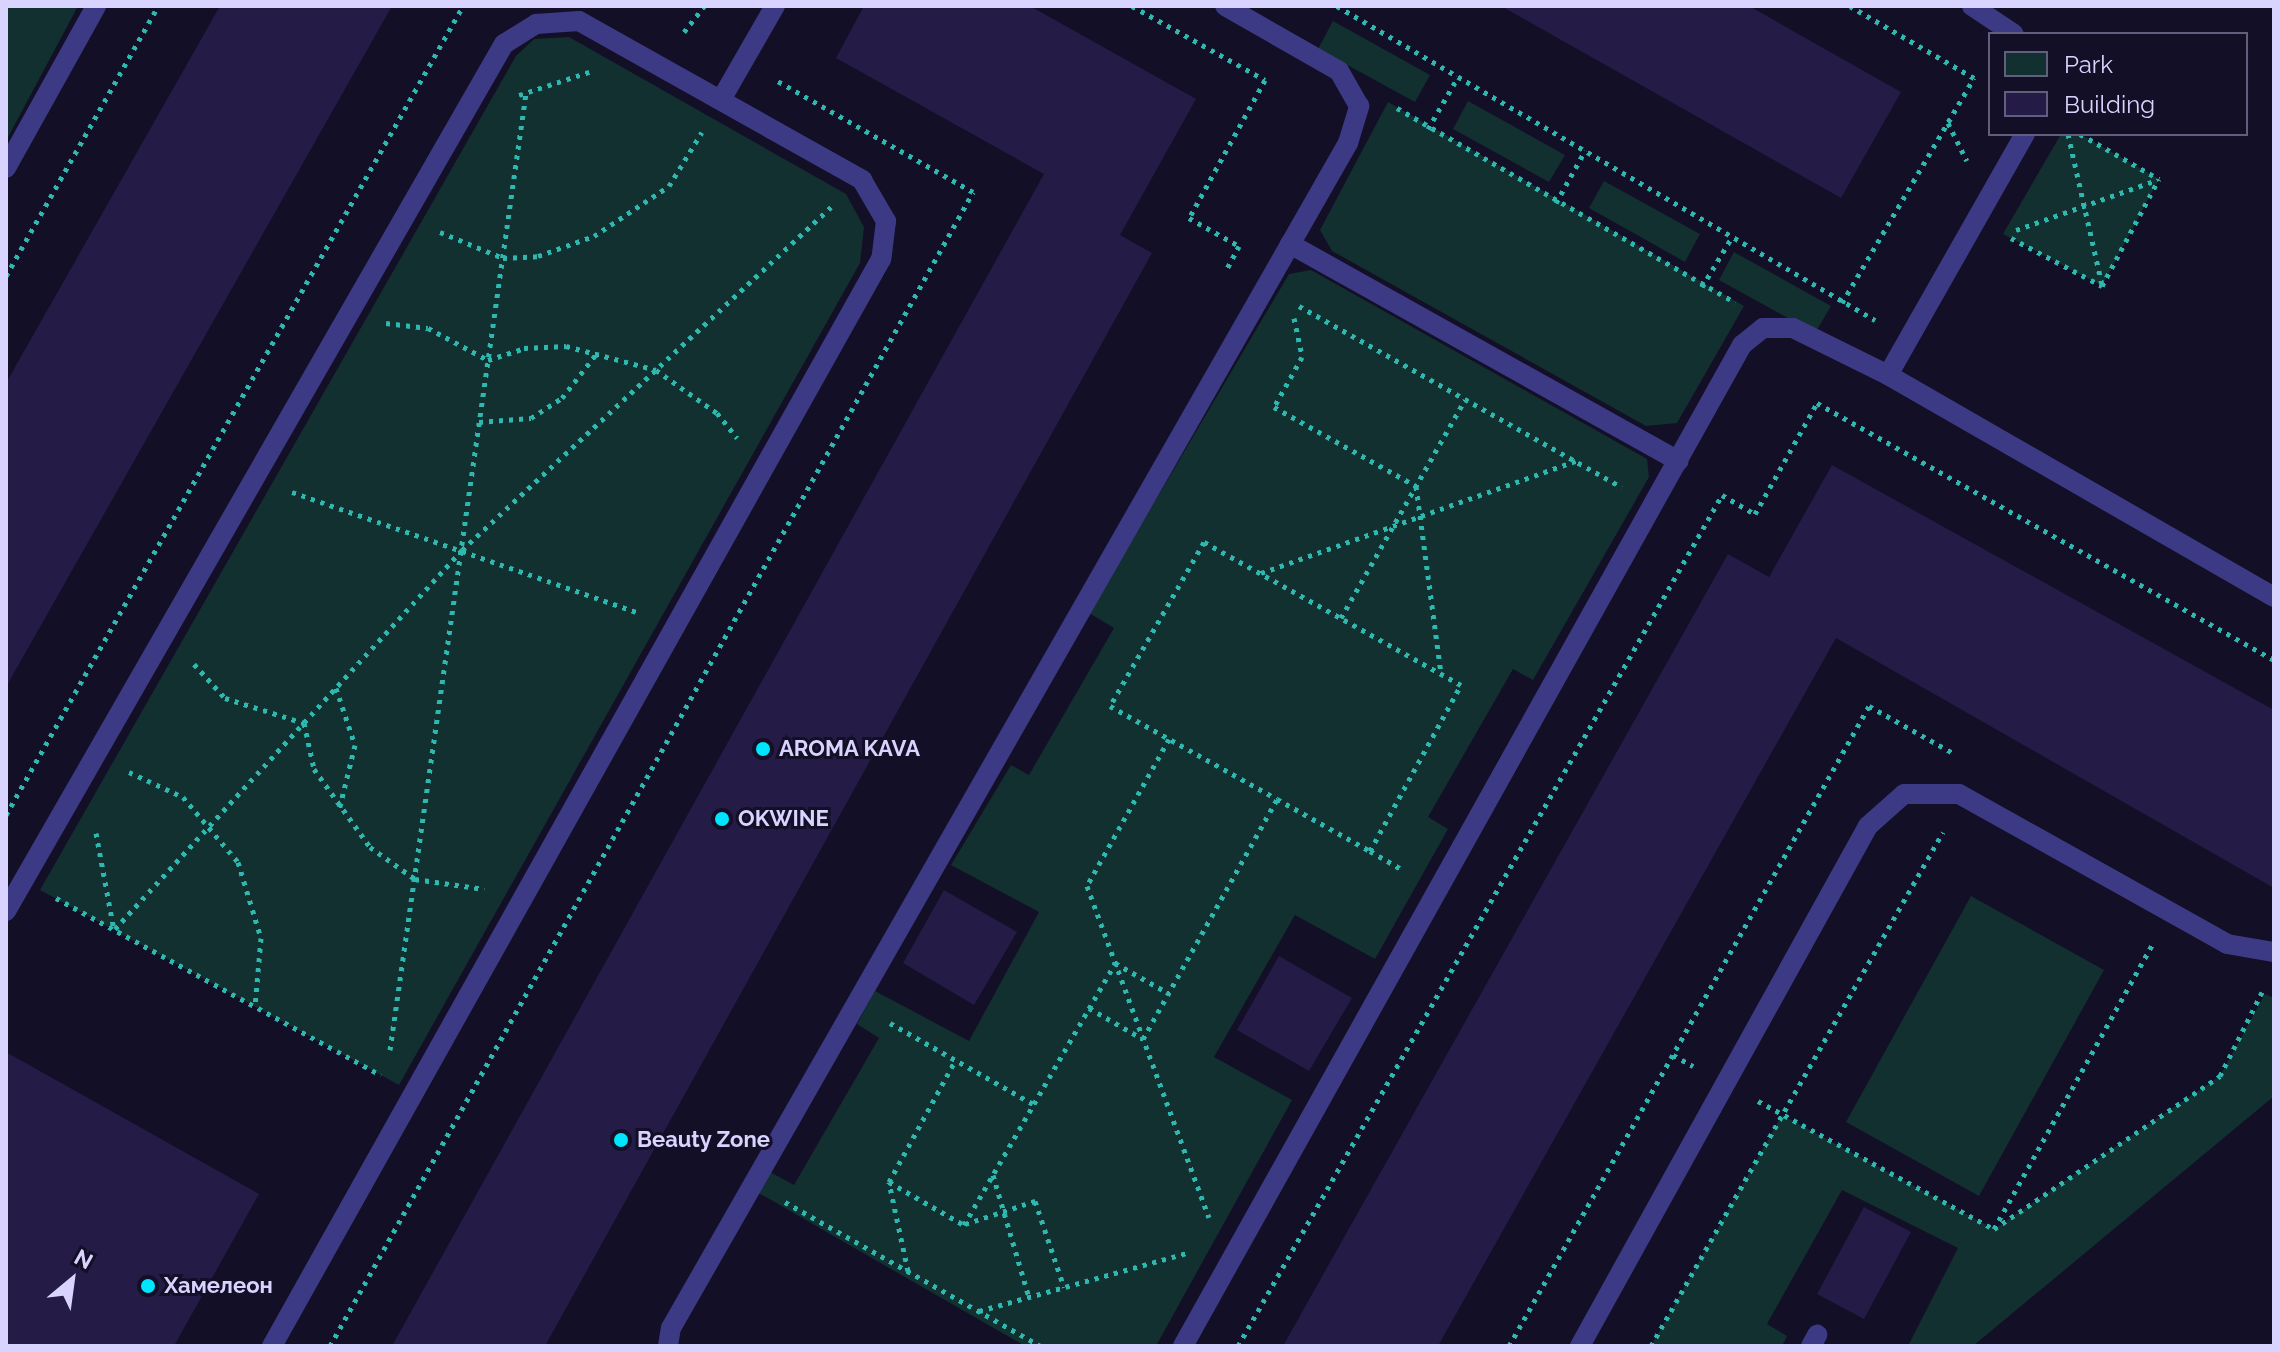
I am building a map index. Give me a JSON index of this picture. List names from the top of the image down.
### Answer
{
  "places": [
    "AROMA KAVA",
    "OKWINE",
    "Beauty Zone",
    "Хамелеон"
  ],
  "legend": ["Park", "Building"],
  "north": "top right"
}
